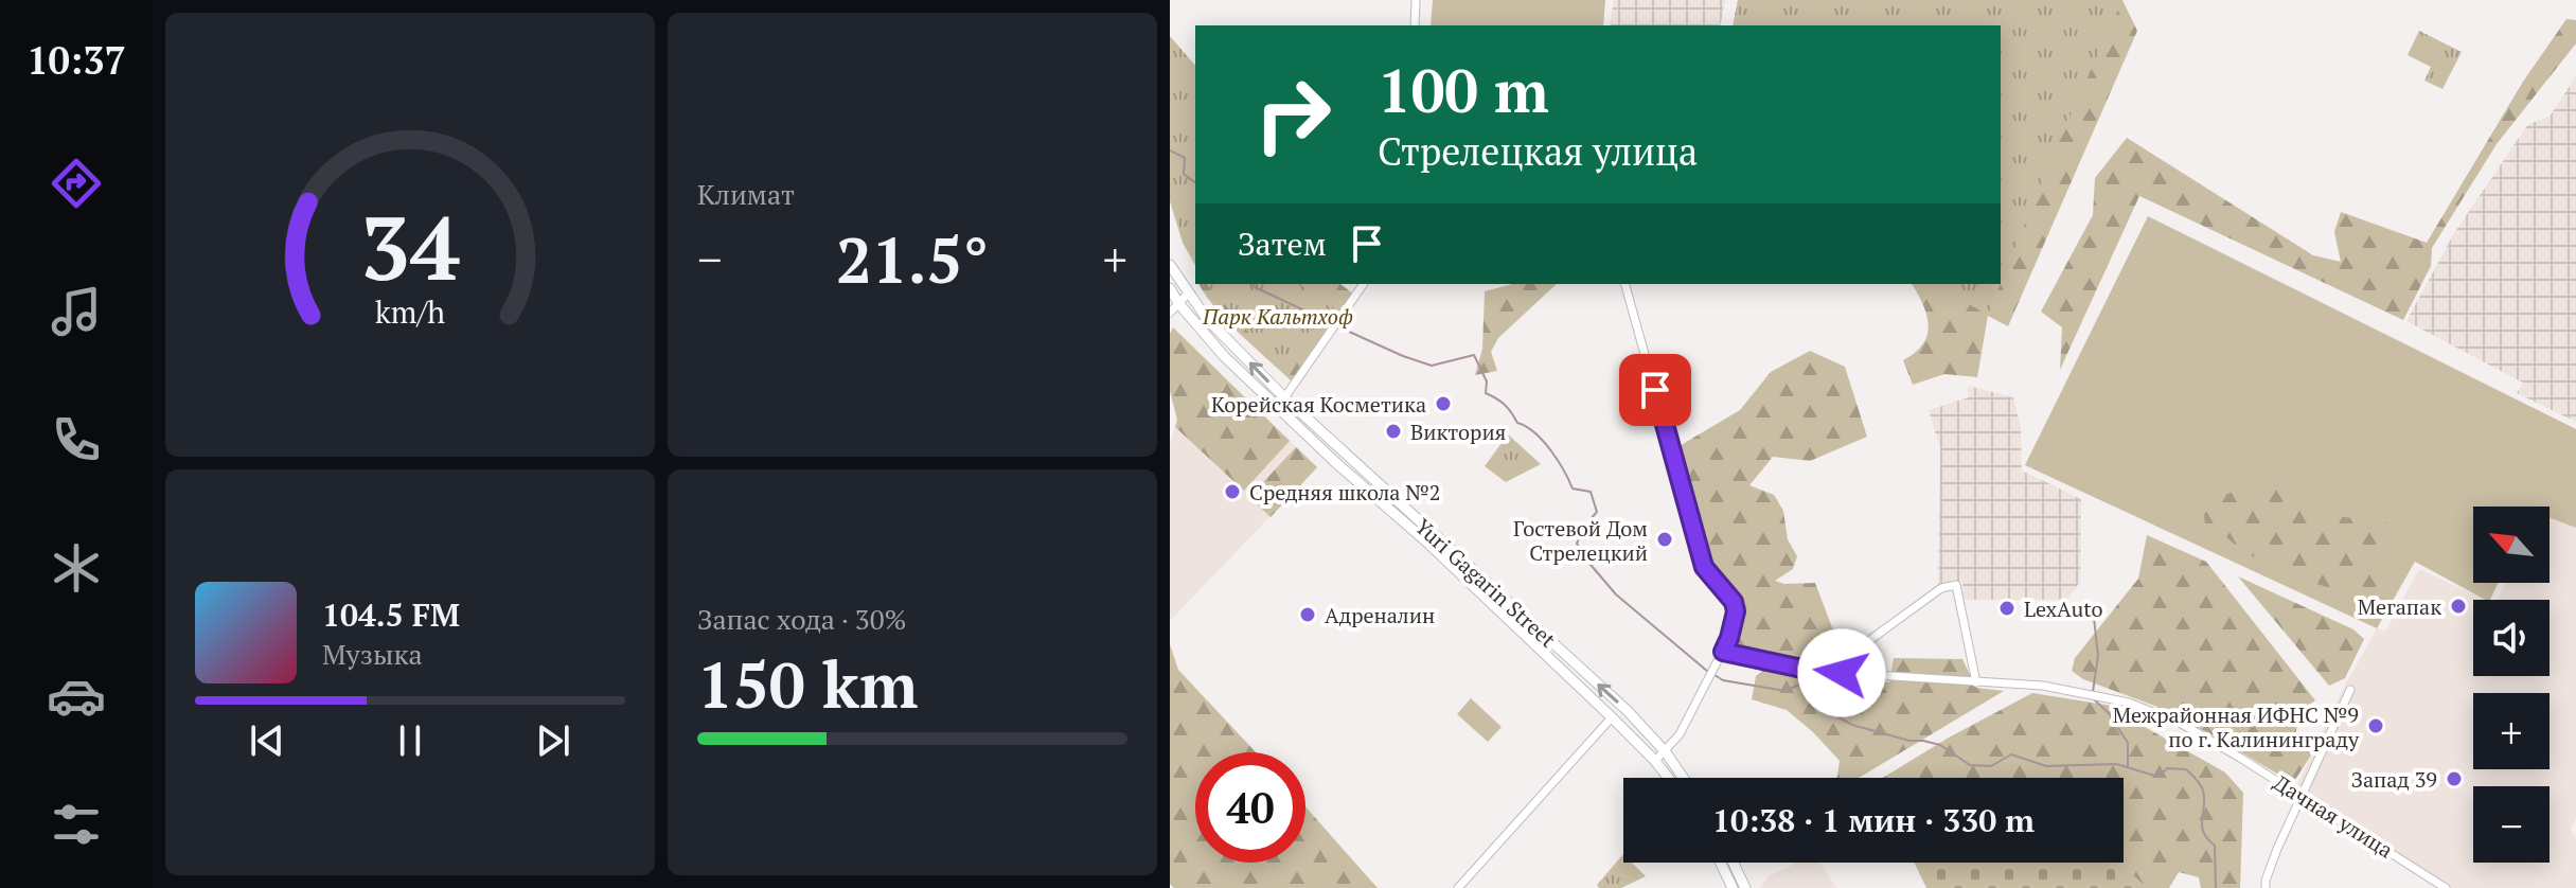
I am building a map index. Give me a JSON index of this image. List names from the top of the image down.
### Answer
{
  "streets": {
    "main road": ["Yuri Gagarin Street"],
    "street": ["Дачная улица"]
  },
  "parks": ["Парк Кальтхоф"],
  "places": [
    "Корейская Косметика",
    "Виктория",
    "Средняя школа №2",
    "Гостевой Дом Стрелецкий",
    "Мегапак",
    "LexAuto",
    "Адреналин",
    "Межрайонная ИФНС №9 по г. Калининграду",
    "Запад 39"
  ],
  "north": "top left",
  "page": {
    "tabs": "10:37",
    "tile": [
      "Климат",
      ["Запас хода · 30%", "150 km"]
    ],
    "turn": ["100 m", "Стрелецкая улица"],
    "then": "Затем",
    "heat": ["−", "21.5°", "+"],
    "map_buttons": ["+", "−"],
    "song": ["104.5 FM", "Музыка"],
    "limit": "40",
    "trip": "10:38 · 1 мин · 330 m",
    "gauge": ["34", "km/h"]
  }
}
